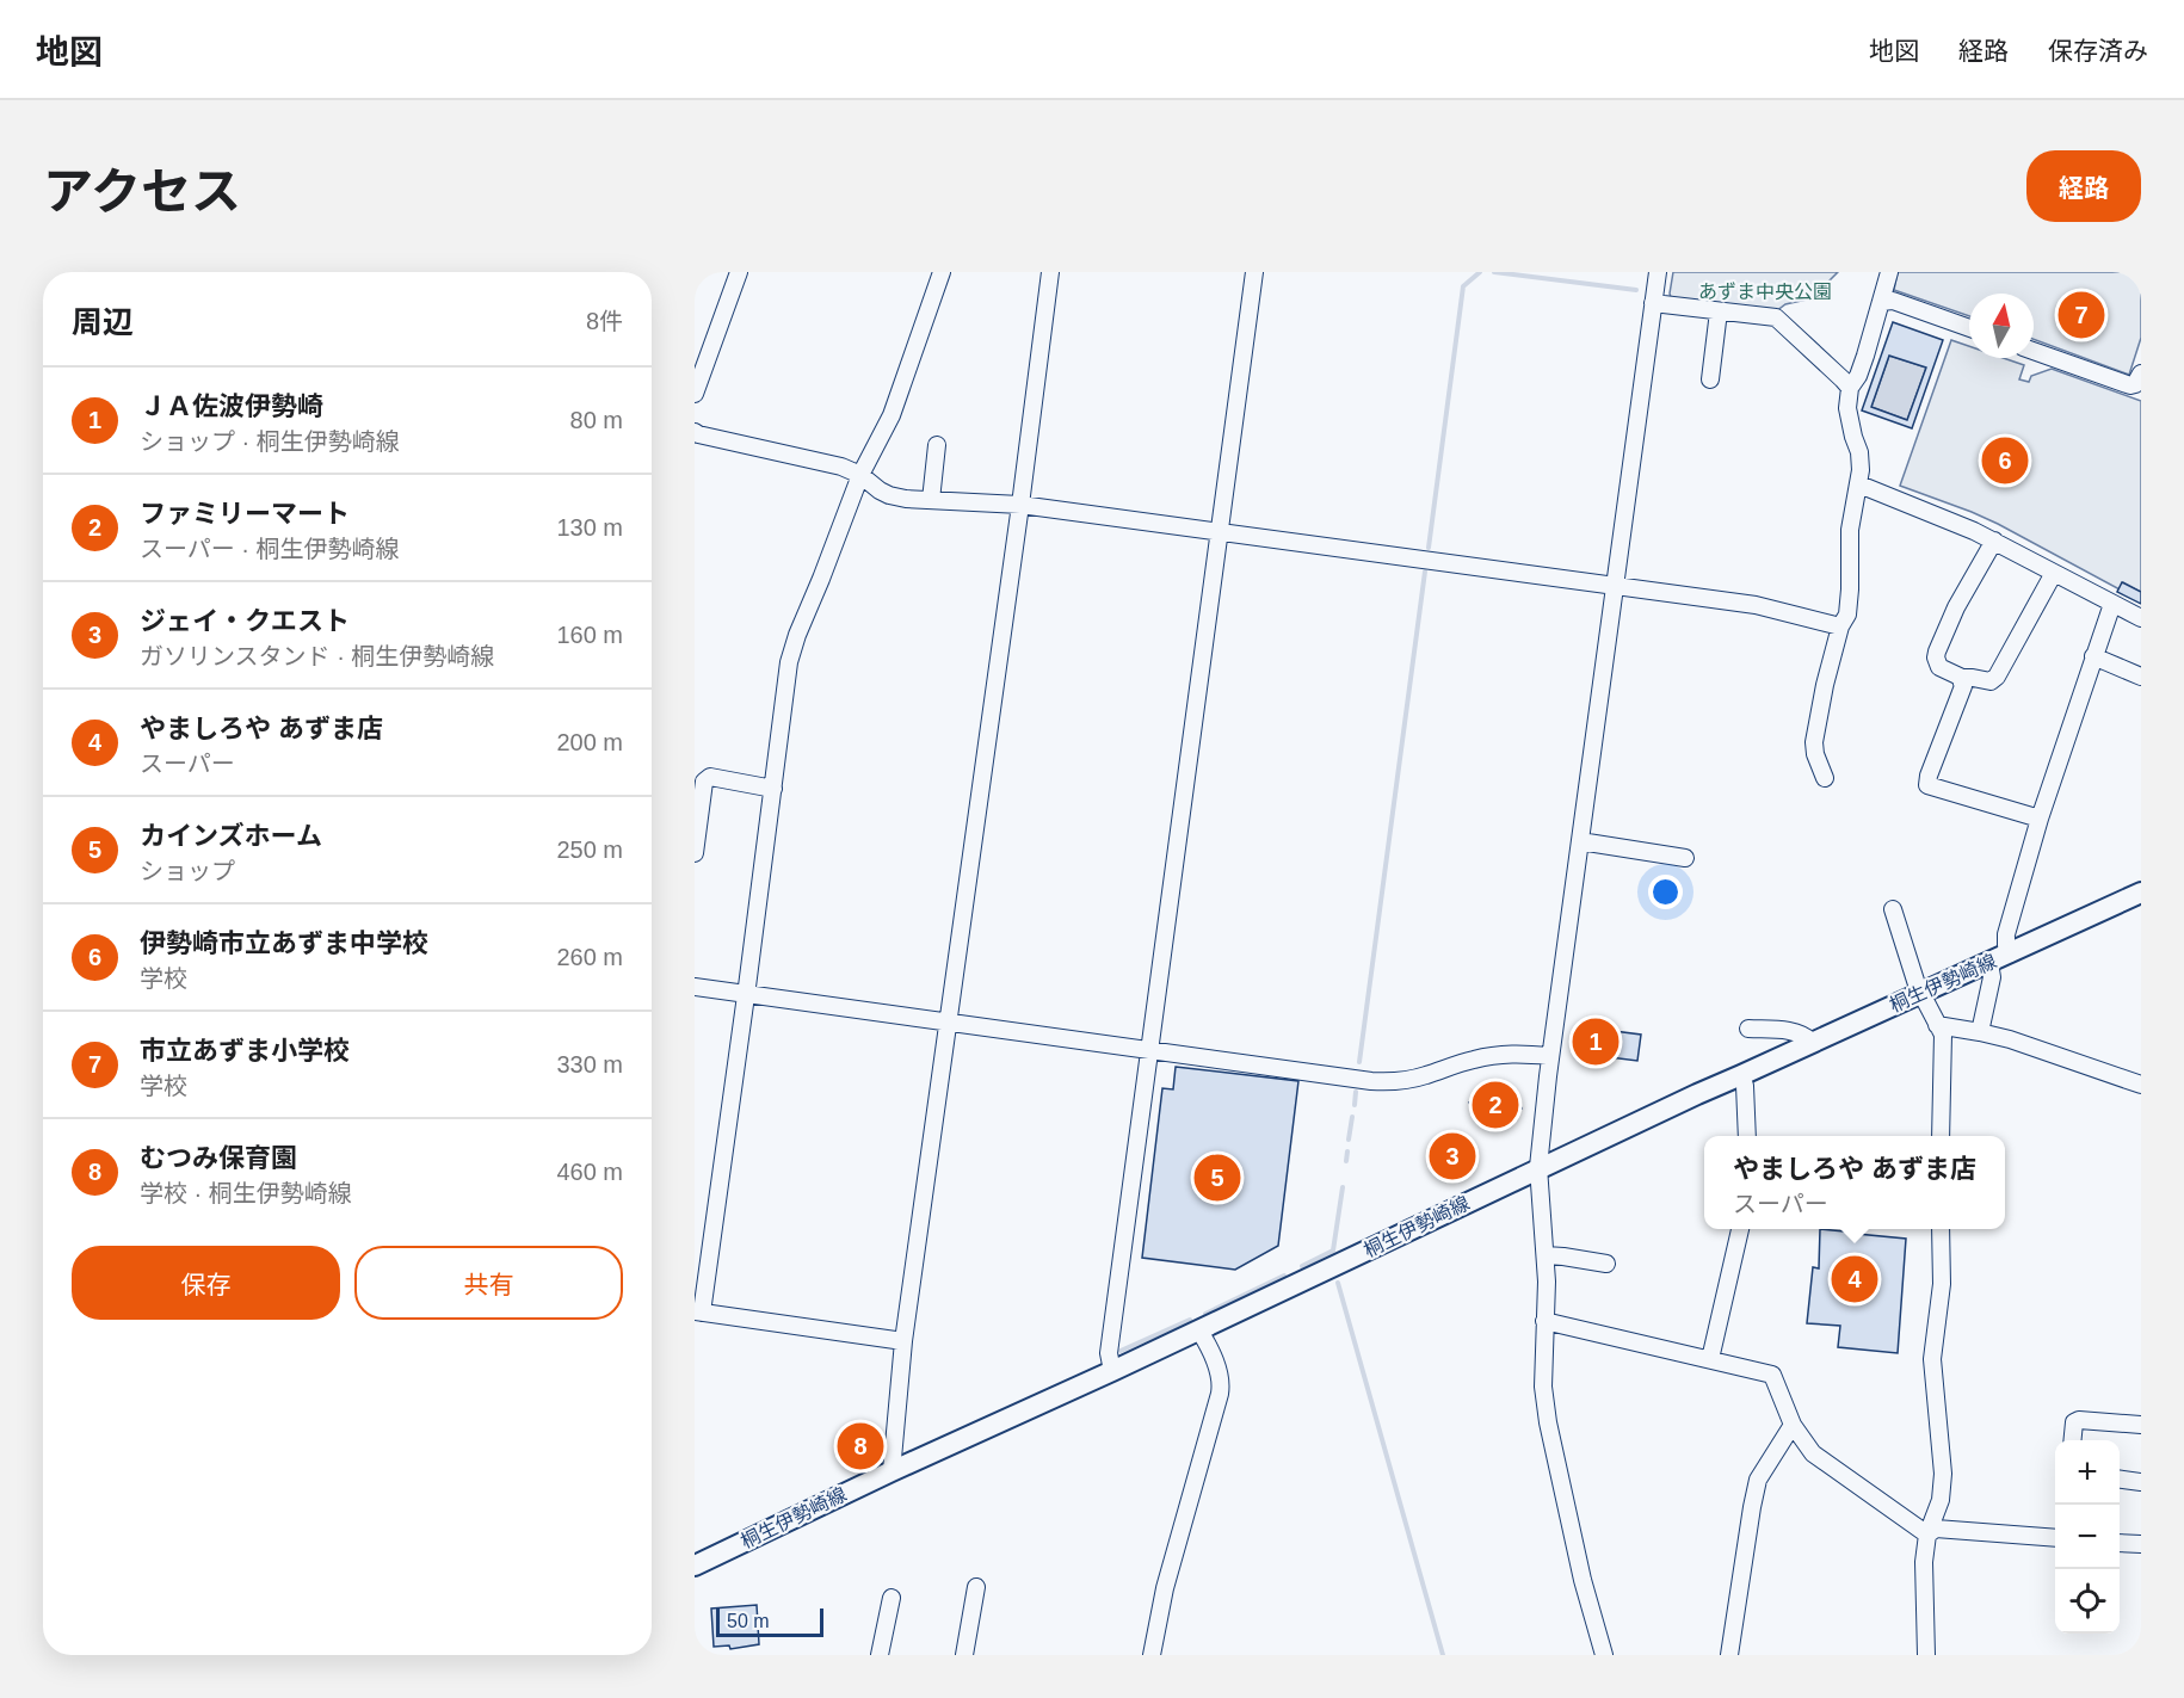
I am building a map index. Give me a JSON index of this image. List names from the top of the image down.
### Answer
{
  "streets": {
    "main road": ["桐生伊勢崎線"]
  },
  "parks": ["あずま中央公園"],
  "scale_bar": "50 m",
  "north": "top",
  "page": {
    "header": "地図",
    "nav": ["地図", "経路", "保存済み"],
    "title": "アクセス",
    "buttons": [
      "経路",
      ["保存", "共有"]
    ],
    "heading": ["周辺", "8件"],
    "pins": [
      "7",
      "6",
      "1",
      "2",
      "3",
      "5",
      "4",
      "8"
    ],
    "list": [
      {
        "mark": "1",
        "name": "ＪＡ佐波伊勢崎",
        "note": "ショップ · 桐生伊勢崎線",
        "value": "80 m"
      },
      {
        "mark": "2",
        "name": "ファミリーマート",
        "note": "スーパー · 桐生伊勢崎線",
        "value": "130 m"
      },
      {
        "mark": "3",
        "name": "ジェイ・クエスト",
        "note": "ガソリンスタンド · 桐生伊勢崎線",
        "value": "160 m"
      },
      {
        "mark": "4",
        "name": "やましろや あずま店",
        "note": "スーパー",
        "value": "200 m"
      },
      {
        "mark": "5",
        "name": "カインズホーム",
        "note": "ショップ",
        "value": "250 m"
      },
      {
        "mark": "6",
        "name": "伊勢崎市立あずま中学校",
        "note": "学校",
        "value": "260 m"
      },
      {
        "mark": "7",
        "name": "市立あずま小学校",
        "note": "学校",
        "value": "330 m"
      },
      {
        "mark": "8",
        "name": "むつみ保育園",
        "note": "学校 · 桐生伊勢崎線",
        "value": "460 m"
      }
    ],
    "popup": ["やましろや あずま店", "スーパー"],
    "map_buttons": ["+", "−"],
    "scale": "50 m"
  }
}
